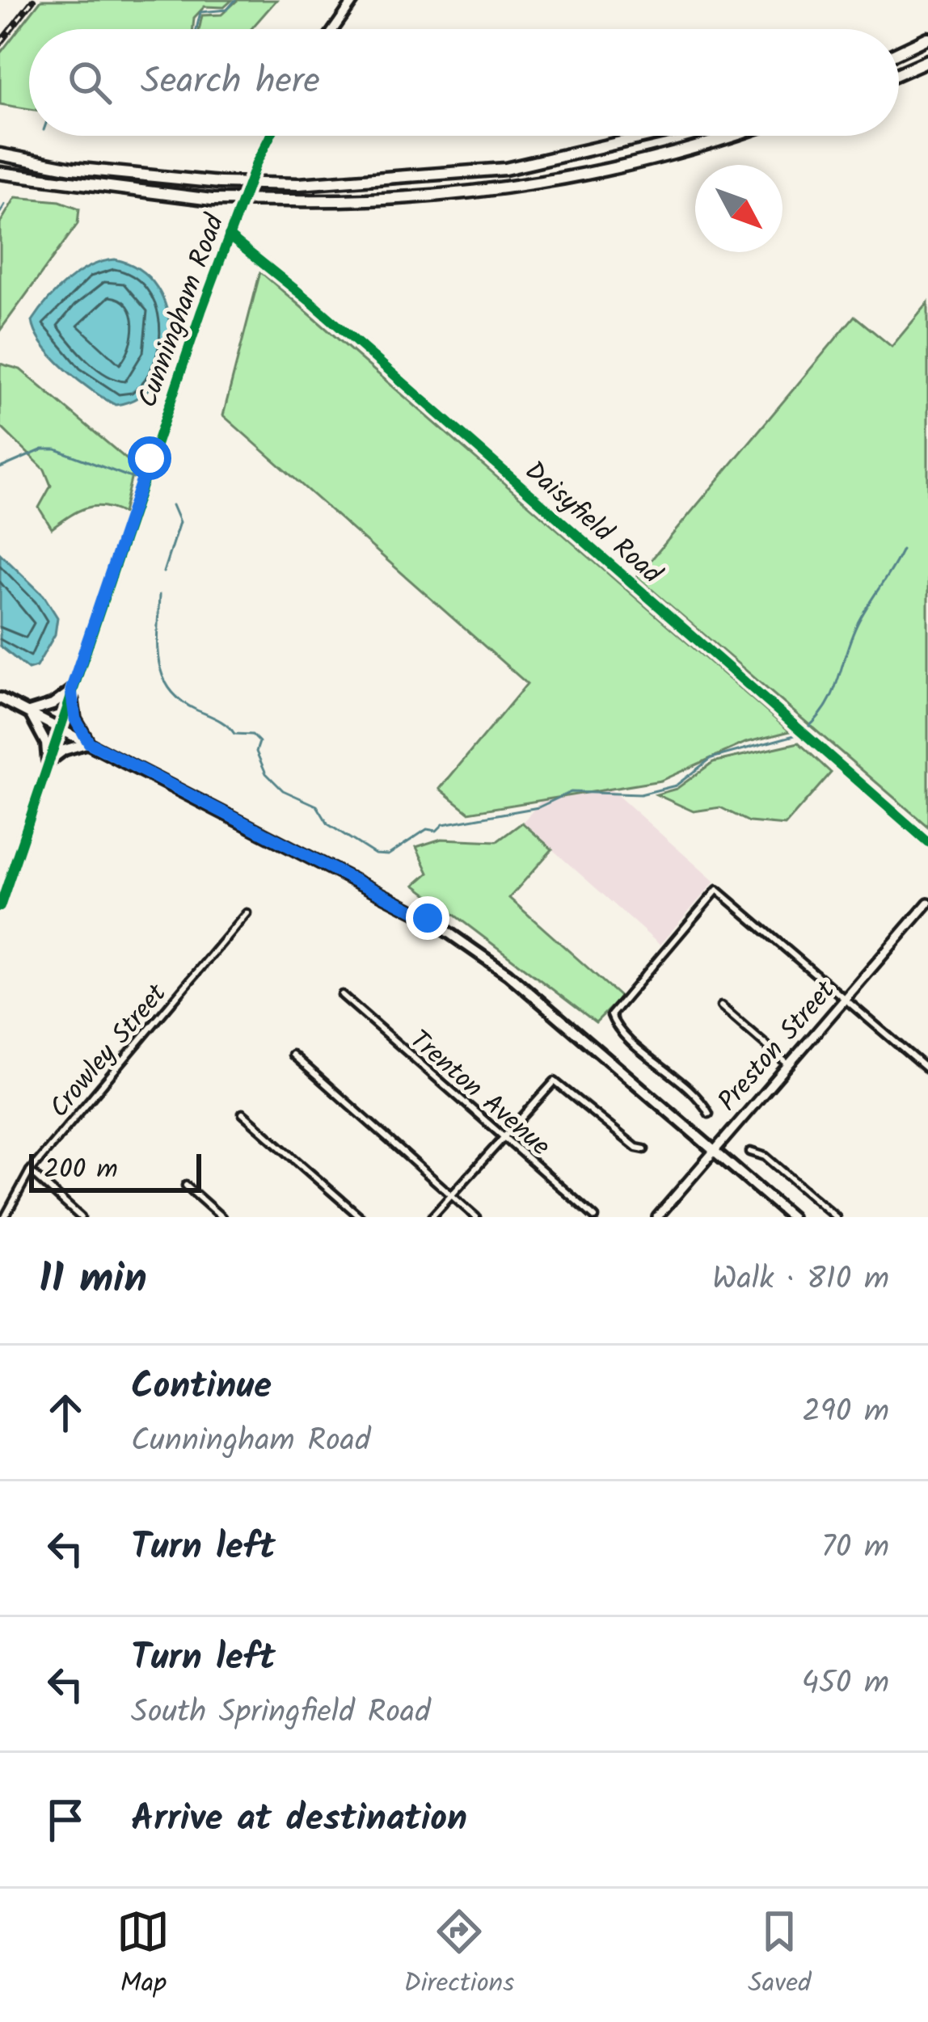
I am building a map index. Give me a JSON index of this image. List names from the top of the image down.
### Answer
{
  "streets": {
    "street": [
      "Cunningham Road",
      "Daisyfield Road",
      "Preston Street",
      "Crowley Street",
      "Trenton Avenue"
    ]
  },
  "crossings": [
    ["Cunningham Road", "Daisyfield Road"]
  ],
  "scale_bar": "200 m",
  "north": "bottom right",
  "page": {
    "search": "Search here",
    "scale": "200 m",
    "heading": ["11 min", "Walk · 810 m"],
    "list": [
      ["Continue", "Cunningham Road", "290 m"],
      ["Turn left", "70 m"],
      ["Turn left", "South Springfield Road", "450 m"],
      "Arrive at destination"
    ],
    "nav": ["Map", "Directions", "Saved"]
  }
}
